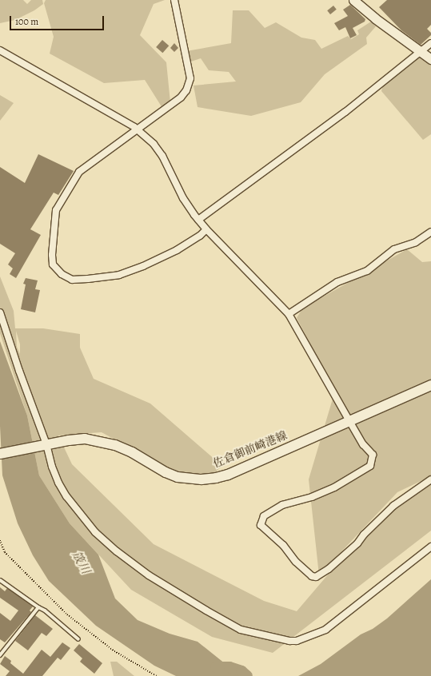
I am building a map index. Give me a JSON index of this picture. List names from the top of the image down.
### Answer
{
  "streets": {
    "main road": ["佐倉御前崎港線"]
  },
  "water": ["筬川"],
  "scale_bar": "100 m"
}
